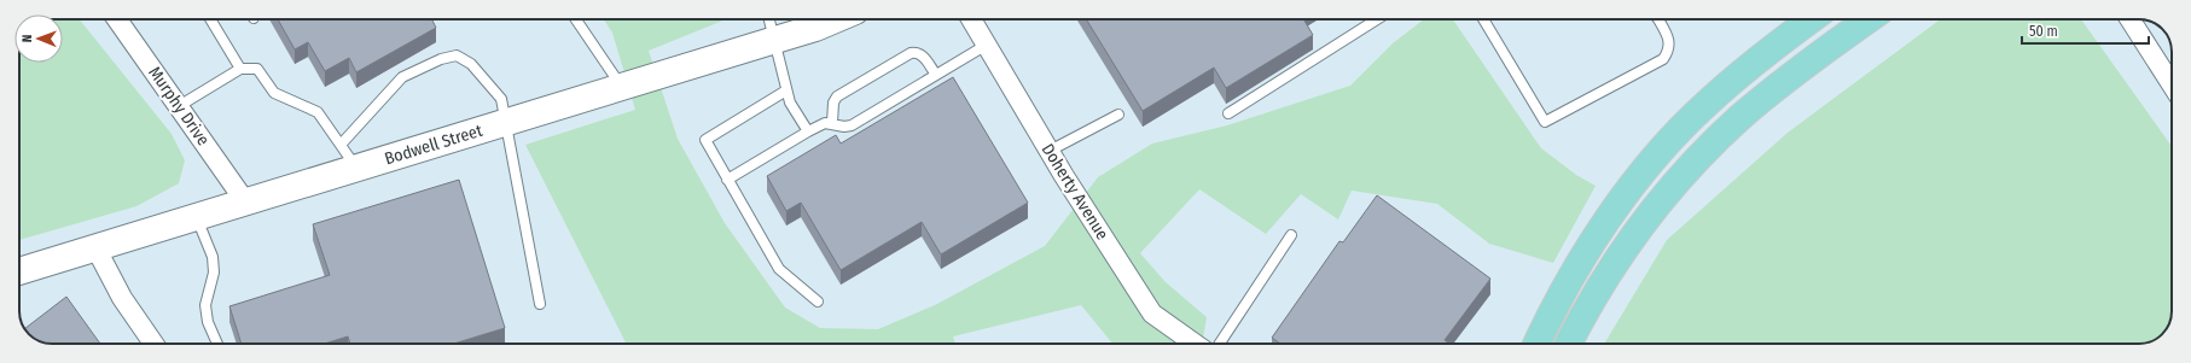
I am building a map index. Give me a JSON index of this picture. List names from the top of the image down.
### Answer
{
  "streets": {
    "street": ["Murphy Drive", "Bodwell Street", "Doherty Avenue"]
  },
  "crossings": [
    ["Murphy Drive", "Bodwell Street"]
  ],
  "scale_bar": "50 m",
  "north": "left"
}
